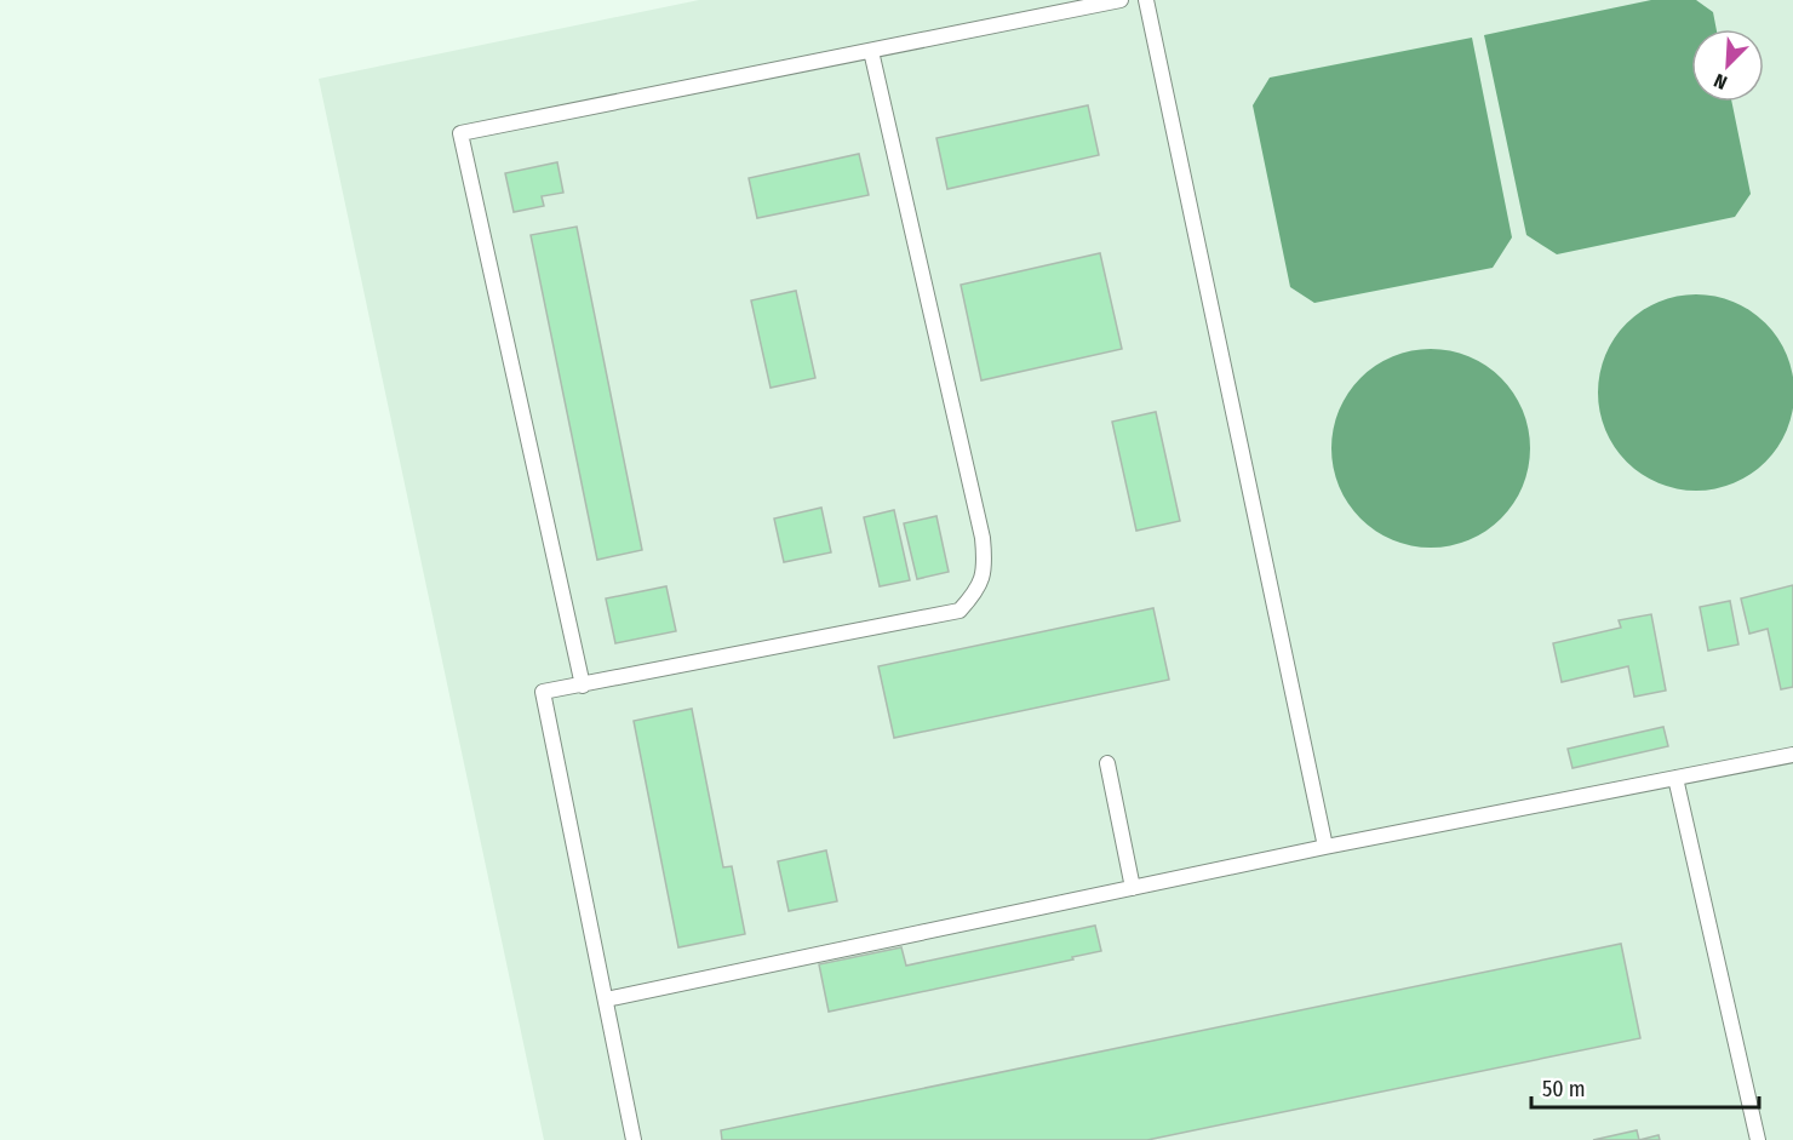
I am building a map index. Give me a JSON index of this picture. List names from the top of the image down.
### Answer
{
  "scale_bar": "50 m",
  "north": "bottom left"
}
